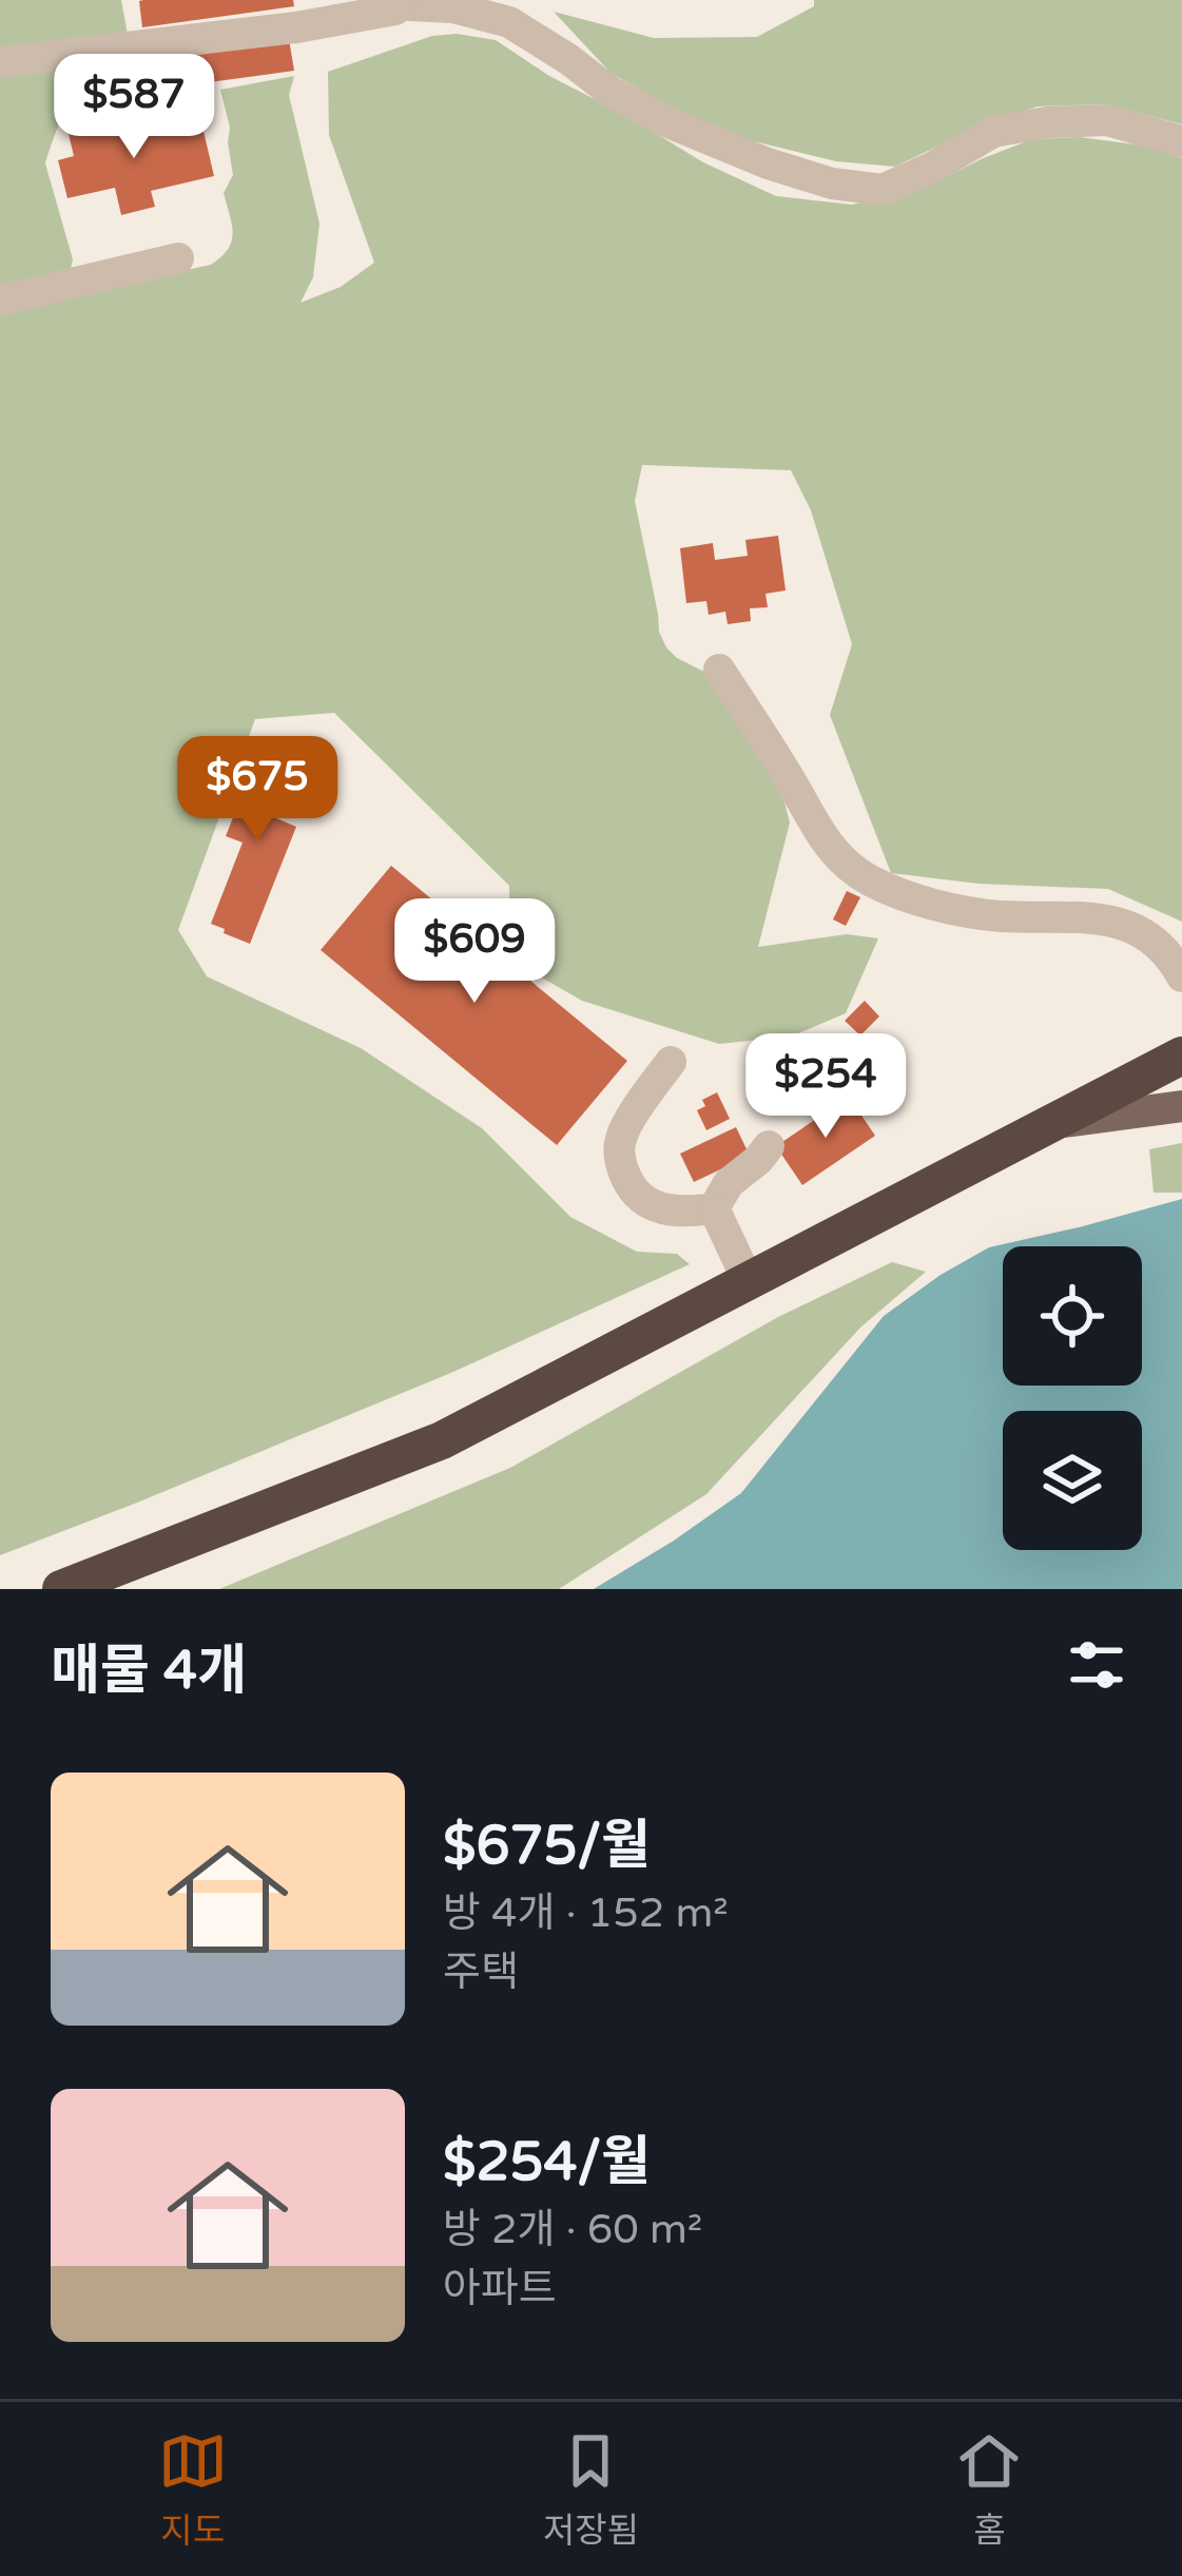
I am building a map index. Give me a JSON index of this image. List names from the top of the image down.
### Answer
{
  "page": {
    "price": [
      "$587",
      "$675",
      "$609",
      "$254"
    ],
    "heading": "매물 4개",
    "list": [
      {
        "name": "$675/월",
        "note": "방 4개 · 152 m² · 주택"
      },
      {
        "name": "$254/월",
        "note": "방 2개 · 60 m² · 아파트"
      }
    ],
    "tabs": ["지도", "저장됨", "홈"]
  }
}
